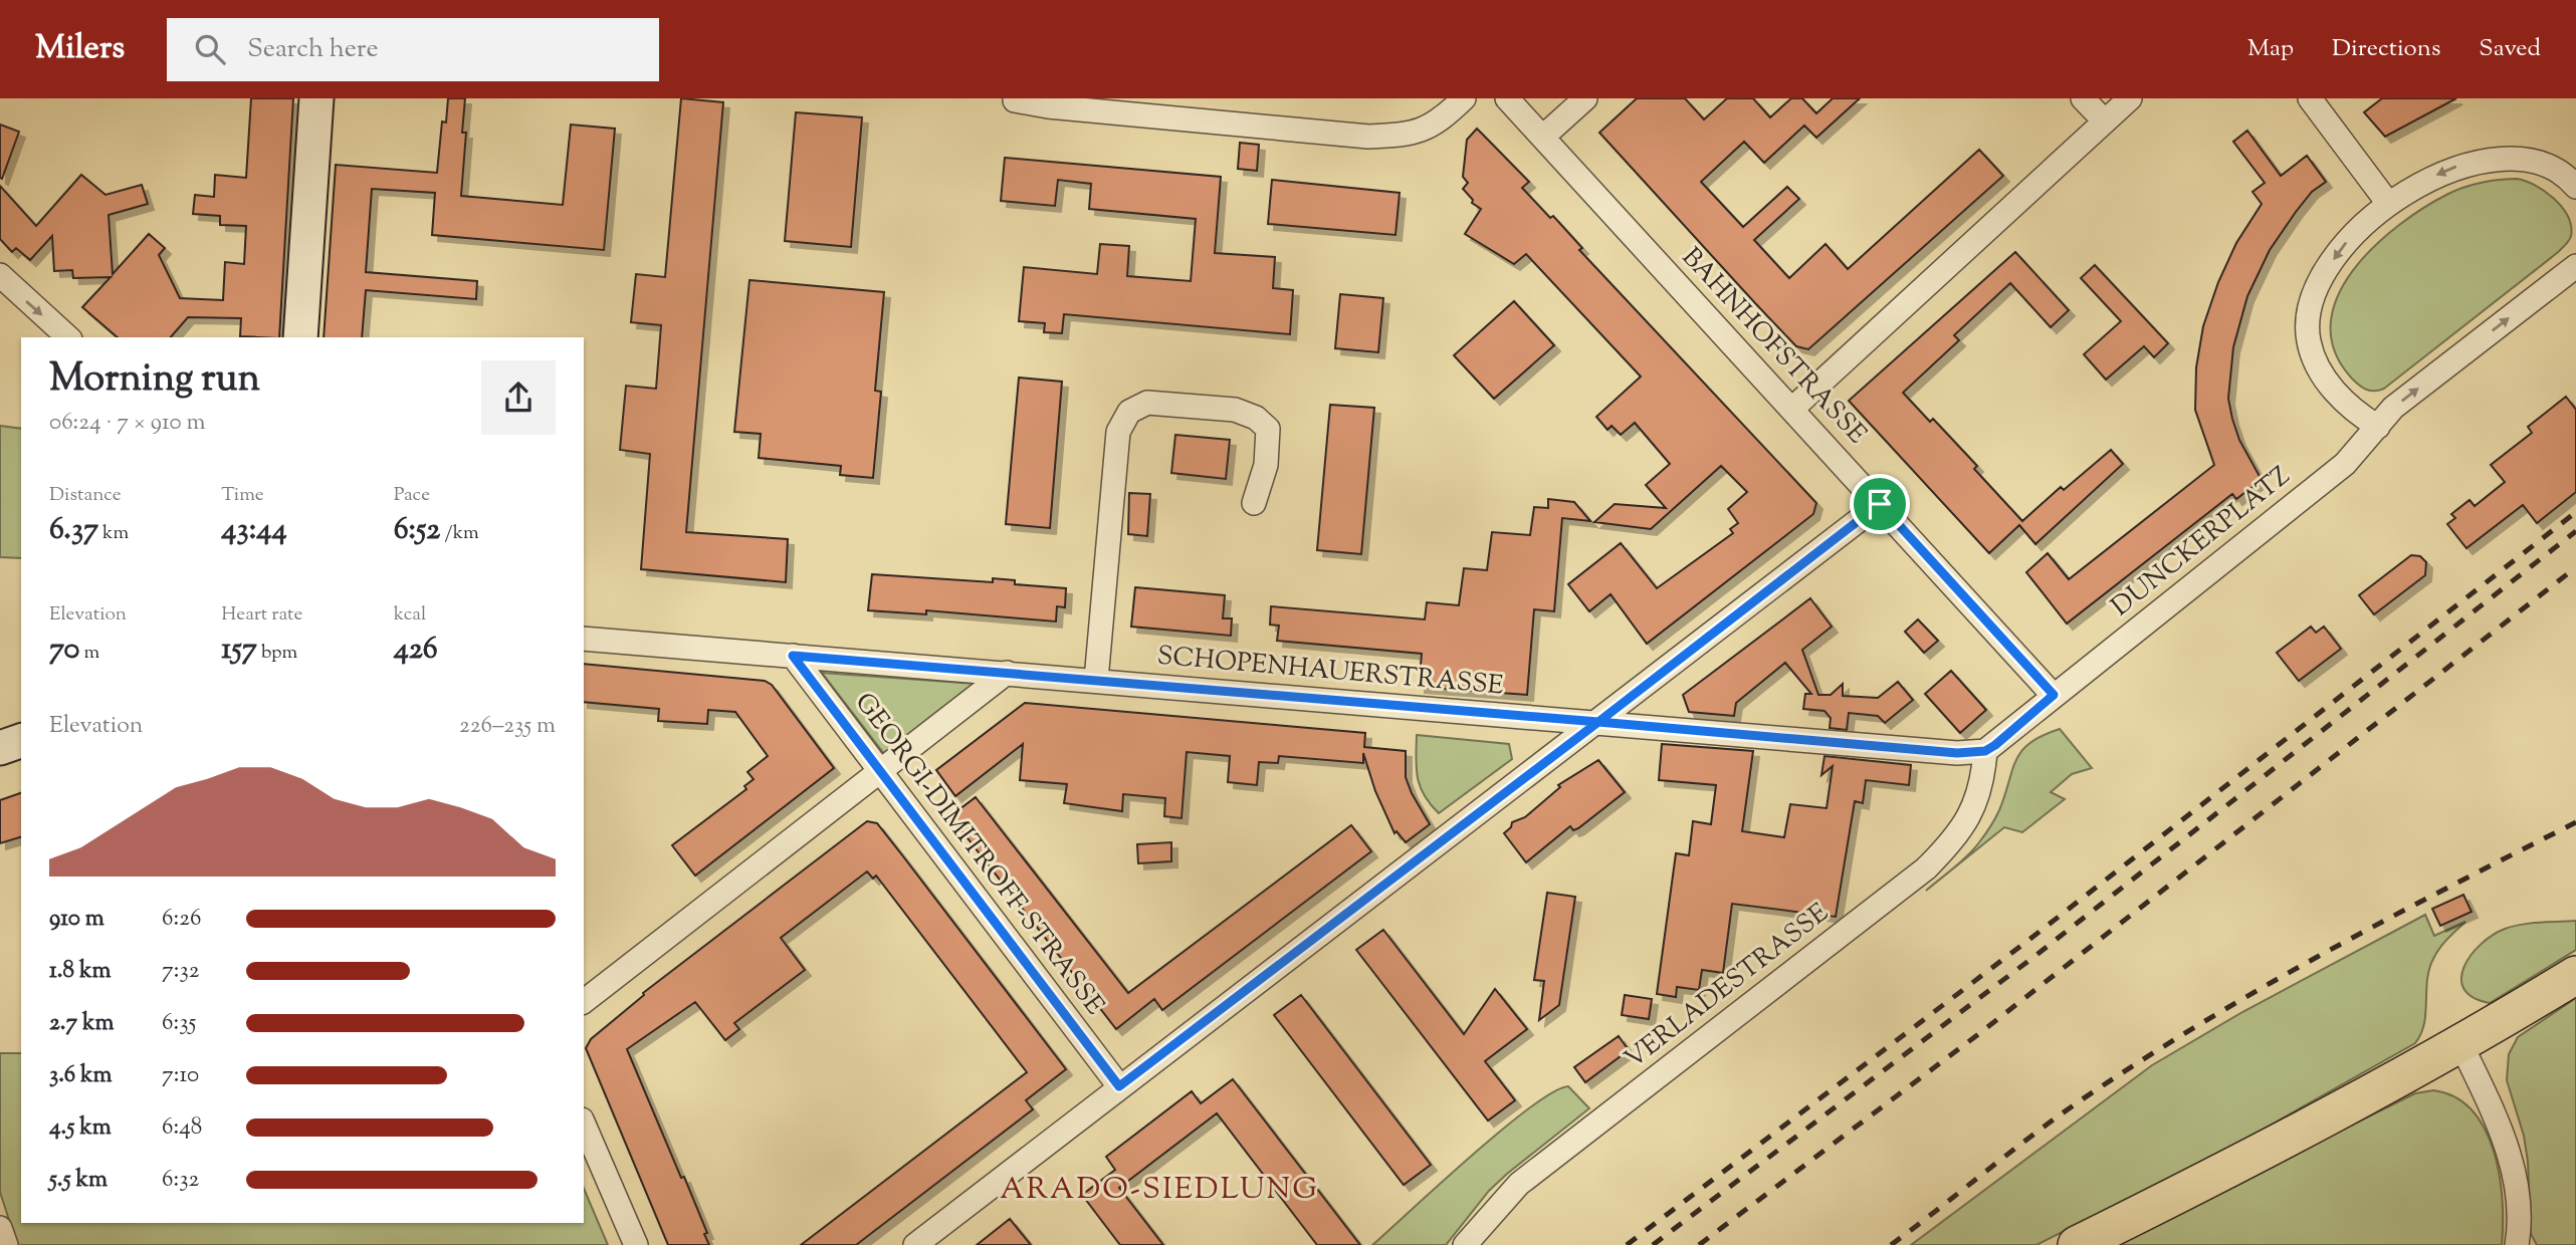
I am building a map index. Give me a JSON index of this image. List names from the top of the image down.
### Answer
{
  "streets": {
    "street": [
      "BAHNHOFSTRASSE",
      "DUNCKERPLATZ",
      "SCHOPENHAUERSTRASSE",
      "GEORGI-DIMITROFF-STRASSE",
      "VERLADESTRASSE"
    ]
  },
  "crossings": [
    ["BAHNHOFSTRASSE", "DUNCKERPLATZ"],
    ["SCHOPENHAUERSTRASSE", "GEORGI-DIMITROFF-STRASSE"],
    ["SCHOPENHAUERSTRASSE", "VERLADESTRASSE"]
  ],
  "one_way": ["DUNCKERPLATZ"],
  "districts": ["ARADO-SIEDLUNG"],
  "page": {
    "header": "Milers",
    "search": "Search here",
    "nav": ["Map", "Directions", "Saved"],
    "heading": ["Morning run", "06:24 · 7 × 910 m"],
    "stats": [
      ["Distance", "6.37 km"],
      ["Time", "43:44"],
      ["Pace", "6:52 /km"],
      ["Elevation", "70 m"],
      ["Heart rate", "157 bpm"],
      ["kcal", "426"]
    ],
    "chart": ["Elevation", "226–235 m"],
    "list": [
      {
        "name": "910 m",
        "note": "6:26"
      },
      {
        "name": "1.8 km",
        "note": "7:32"
      },
      {
        "name": "2.7 km",
        "note": "6:35"
      },
      {
        "name": "3.6 km",
        "note": "7:10"
      },
      {
        "name": "4.5 km",
        "note": "6:48"
      },
      {
        "name": "5.5 km",
        "note": "6:32"
      }
    ]
  }
}
